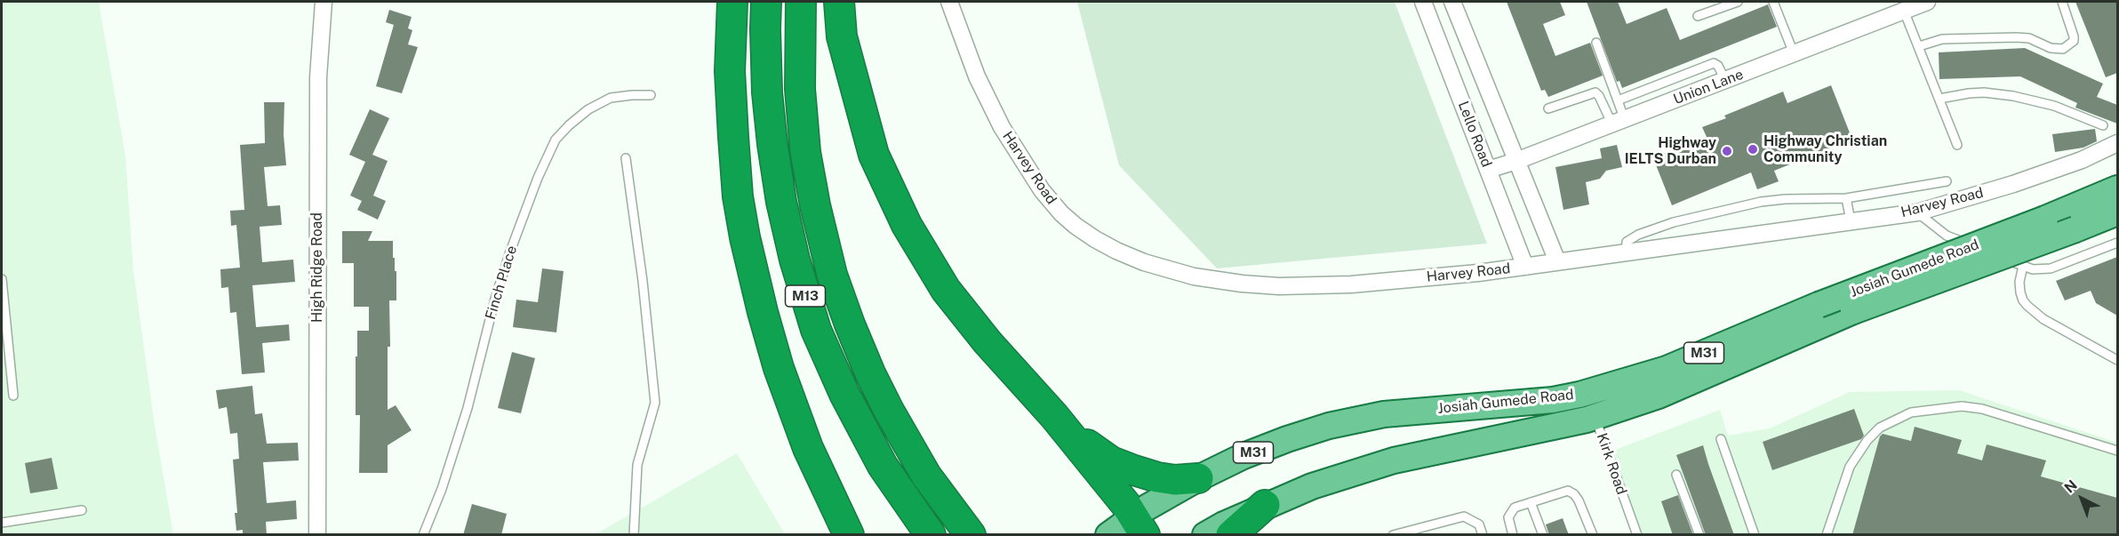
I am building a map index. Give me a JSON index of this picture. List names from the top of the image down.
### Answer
{
  "streets": {
    "highway": ["M13"],
    "main road": ["Josiah Gumede Road", "M31"],
    "street": [
      "Union Lane",
      "Lello Road",
      "Harvey Road",
      "High Ridge Road"
    ],
    "lane": ["Finch Place", "Kirk Road"]
  },
  "crossings": [
    ["Union Lane", "Lello Road"],
    ["Lello Road", "Harvey Road"],
    ["Josiah Gumede Road", "Kirk Road"]
  ],
  "places": ["Highway Christian Community", "Highway IELTS Durban"],
  "north": "top left"
}
